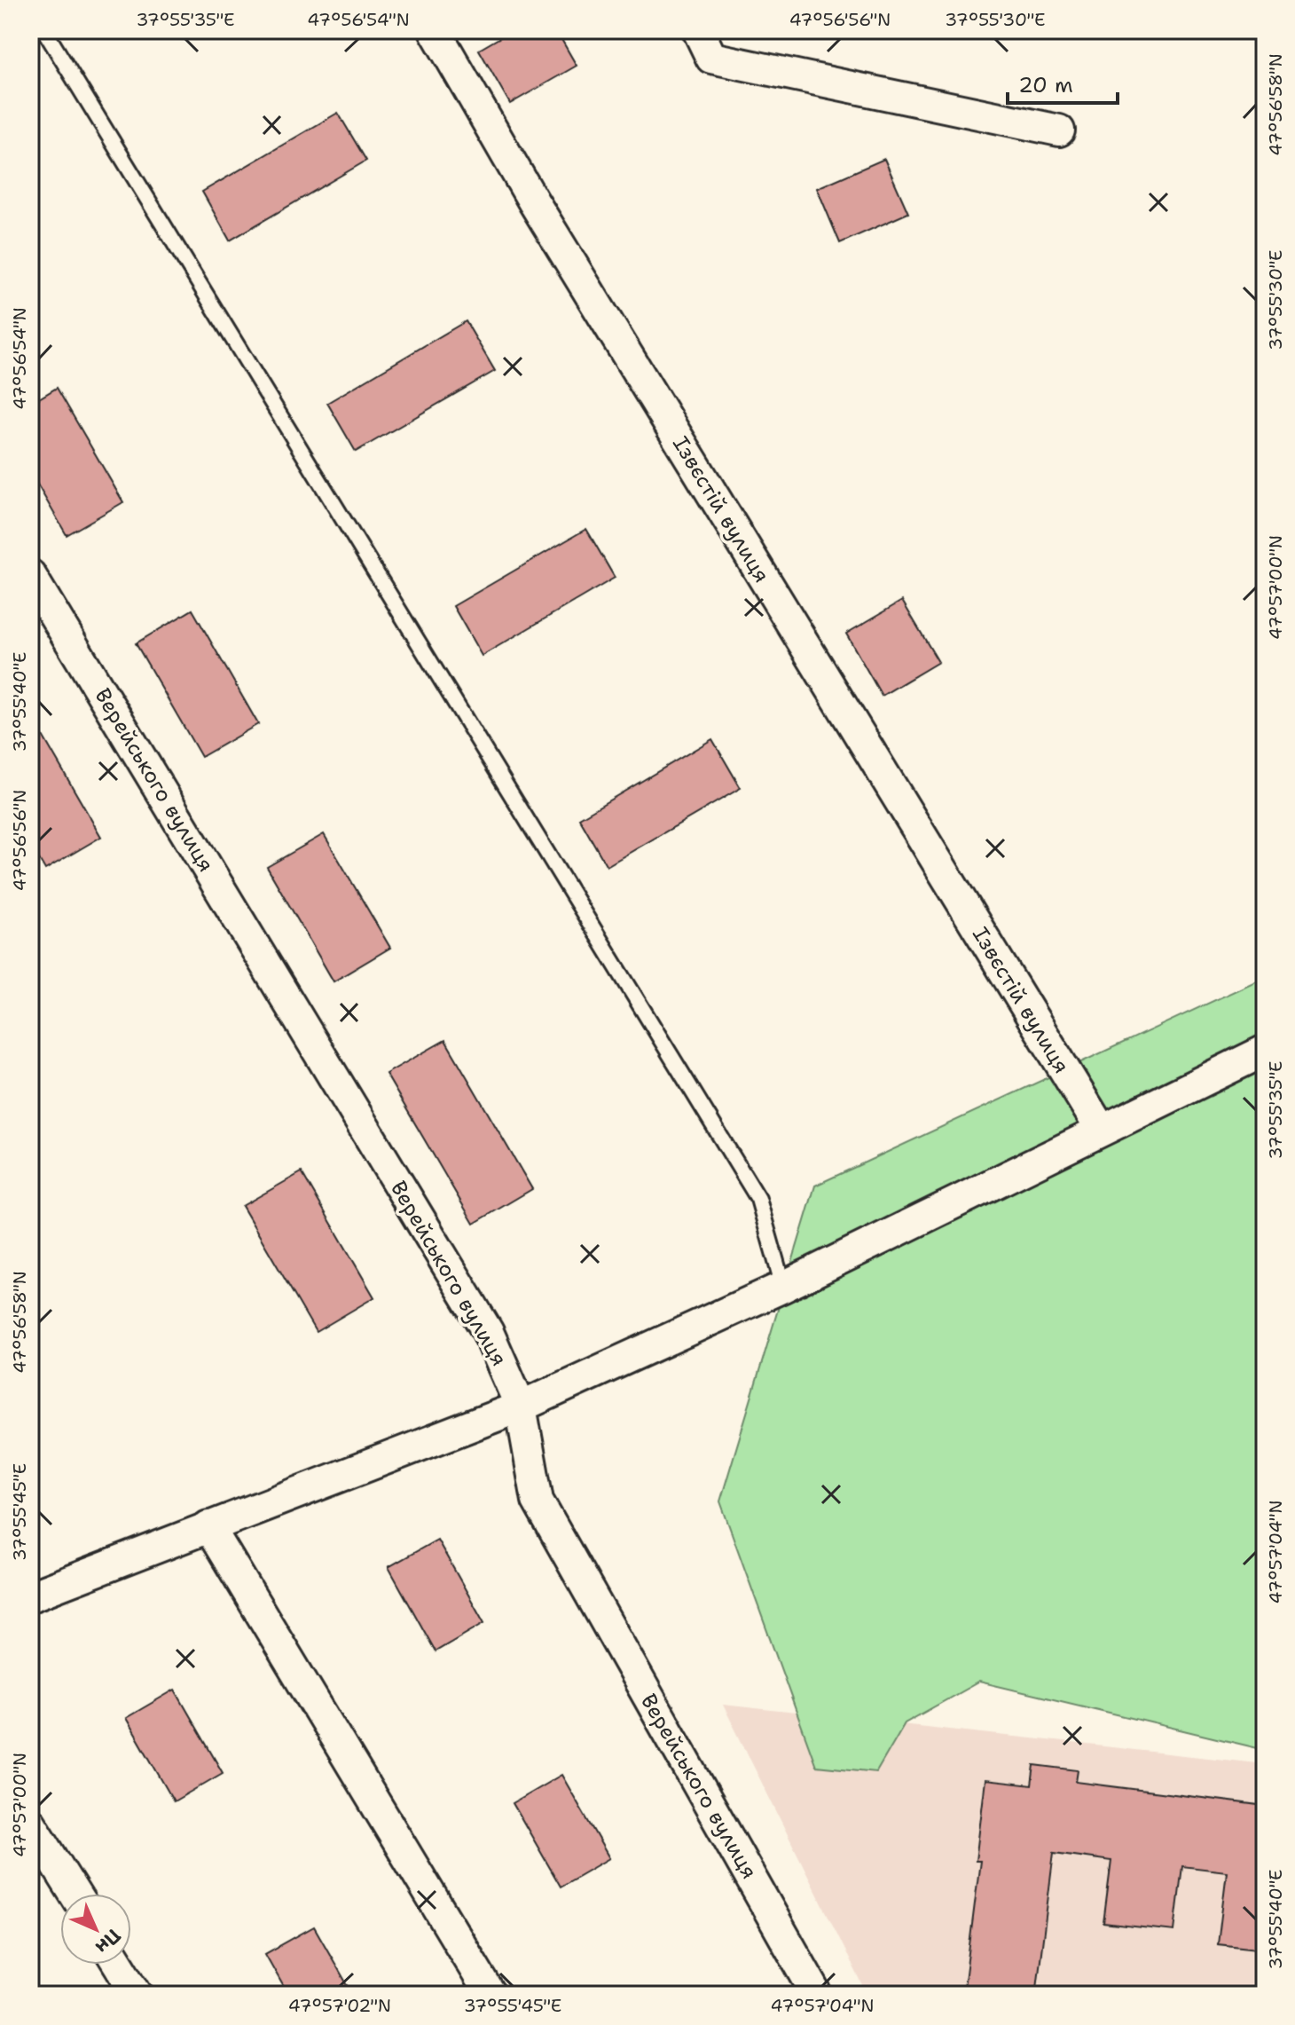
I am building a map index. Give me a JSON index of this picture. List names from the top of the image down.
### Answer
{
  "streets": {
    "street": ["Ізвєстій вулиця", "Верейського вулиця"]
  },
  "scale_bar": "20 m",
  "north": "bottom right",
  "coordinates": [
    "37°55'35\"E",
    "47°56'54\"N",
    "47°56'56\"N",
    "37°55'30\"E",
    "47°56'58\"N",
    "47°57'00\"N",
    "37°55'40\"E",
    "37°55'45\"E",
    "47°57'04\"N",
    "47°57'02\"N"
  ]
}
